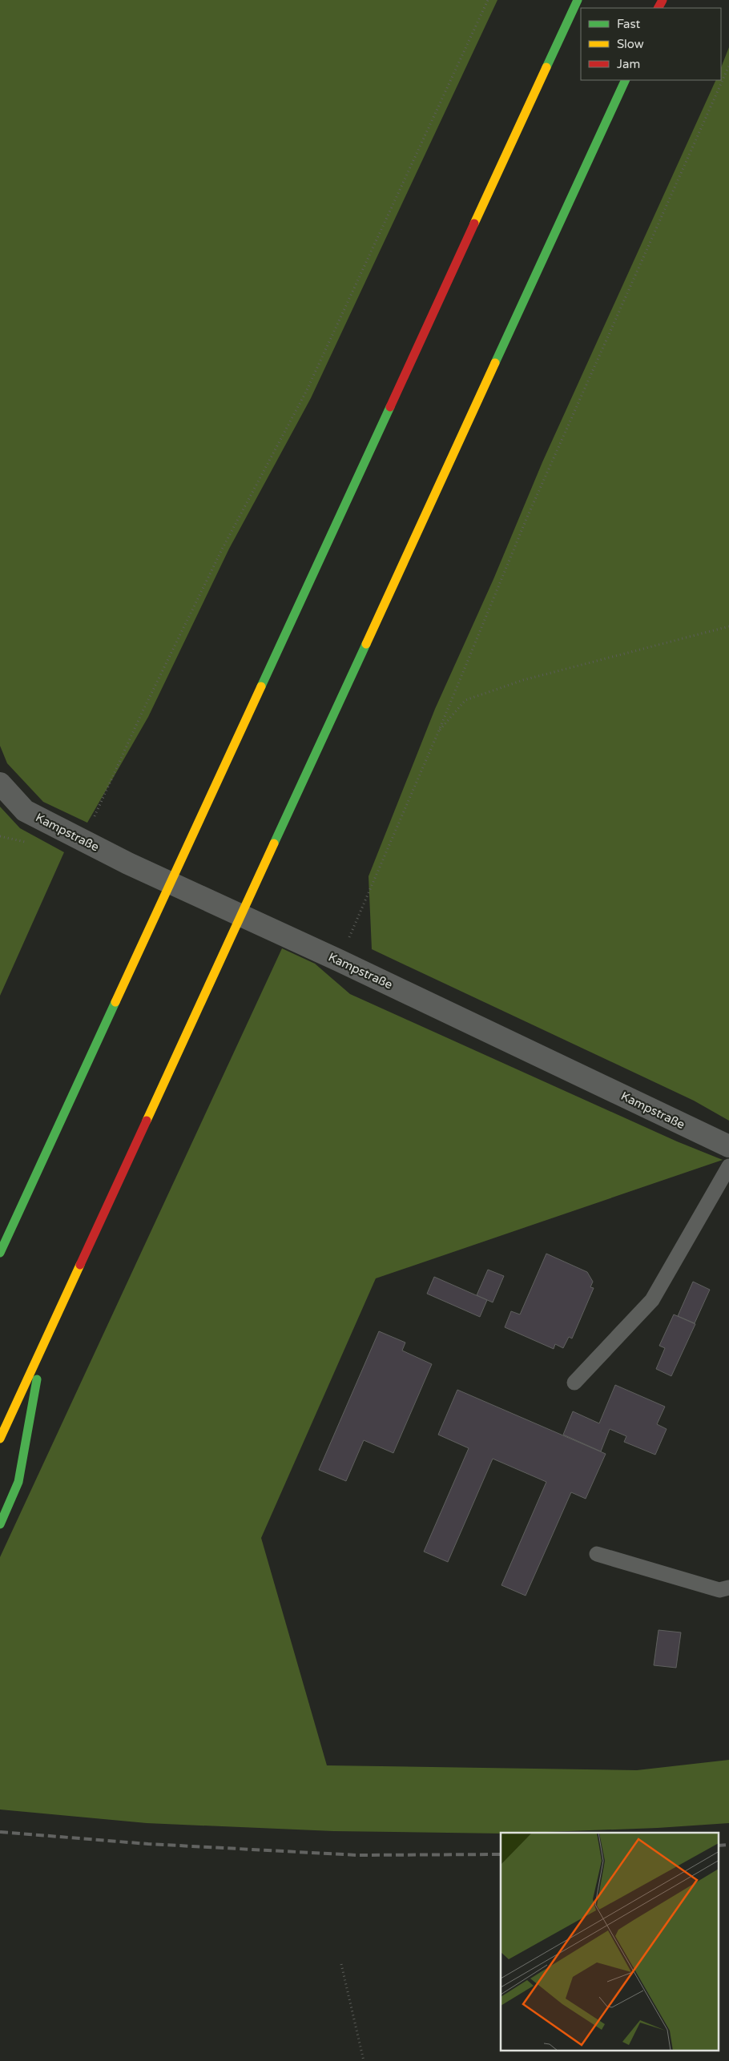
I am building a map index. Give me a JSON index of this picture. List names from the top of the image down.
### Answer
{
  "streets": {
    "street": ["Kampstraße"]
  },
  "legend": ["Fast", "Slow", "Jam"]
}
